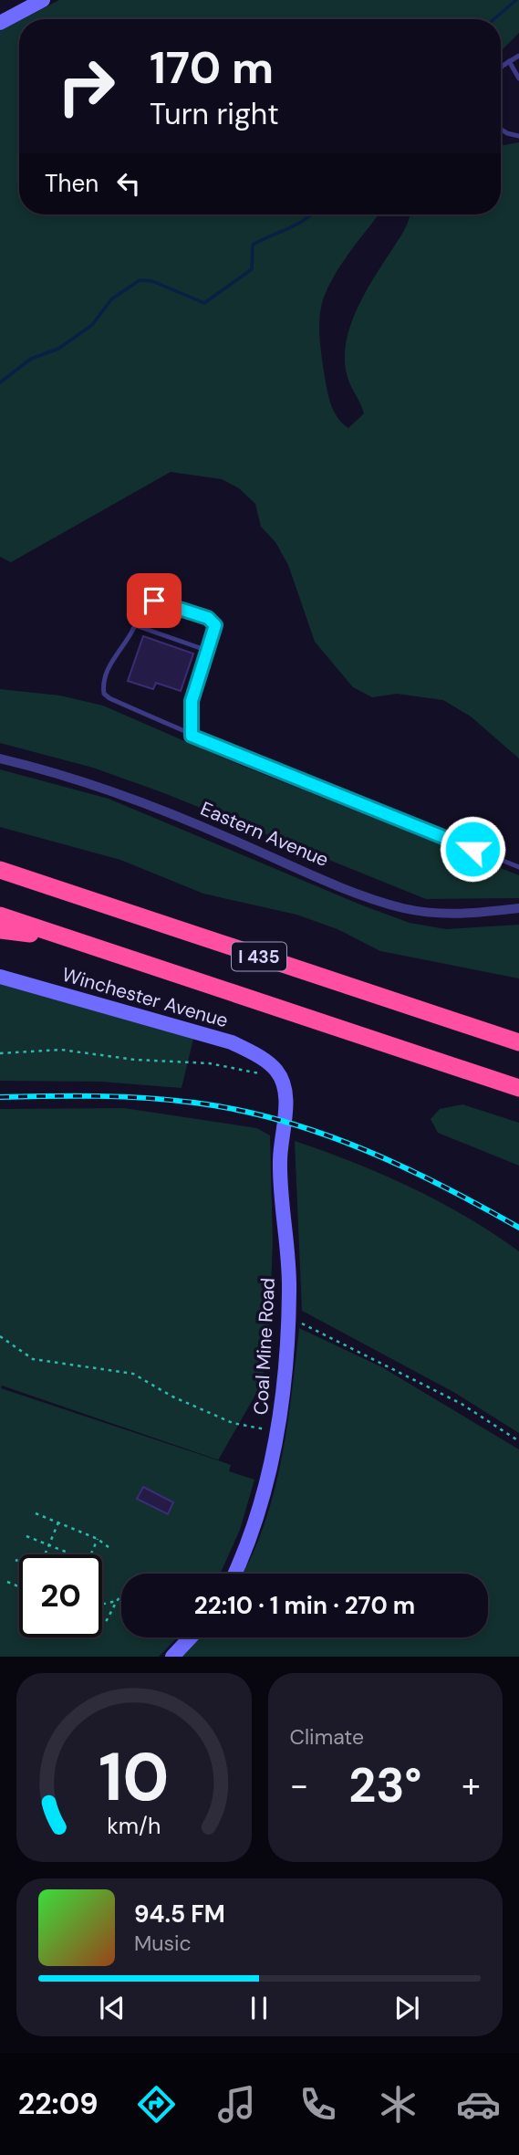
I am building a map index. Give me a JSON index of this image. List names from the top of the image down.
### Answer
{
  "streets": {
    "highway": ["I 435"],
    "street": ["Eastern Avenue", "Winchester Avenue", "Coal Mine Road"]
  },
  "crossings": [
    ["Winchester Avenue", "Coal Mine Road"]
  ],
  "page": {
    "turn": ["170 m", "Turn right"],
    "then": "Then",
    "limit": "20",
    "trip": "22:10 · 1 min · 270 m",
    "tile": "Climate",
    "heat": ["−", "23°", "+"],
    "song": ["94.5 FM", "Music"],
    "tabs": "22:09",
    "gauge": ["10", "km/h"]
  }
}
